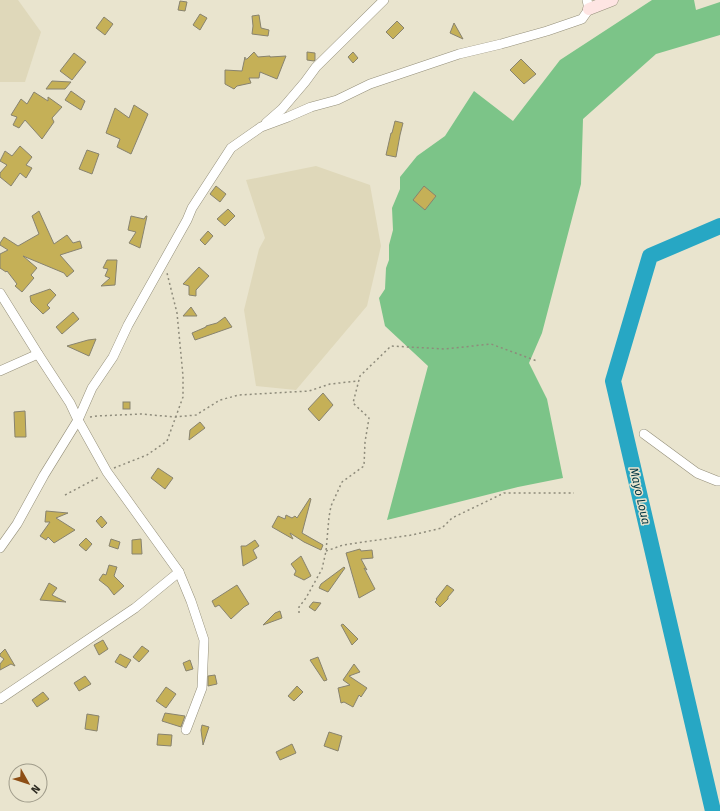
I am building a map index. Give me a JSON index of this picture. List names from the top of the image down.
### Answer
{
  "water": ["Mayo Loua"],
  "north": "bottom right"
}
